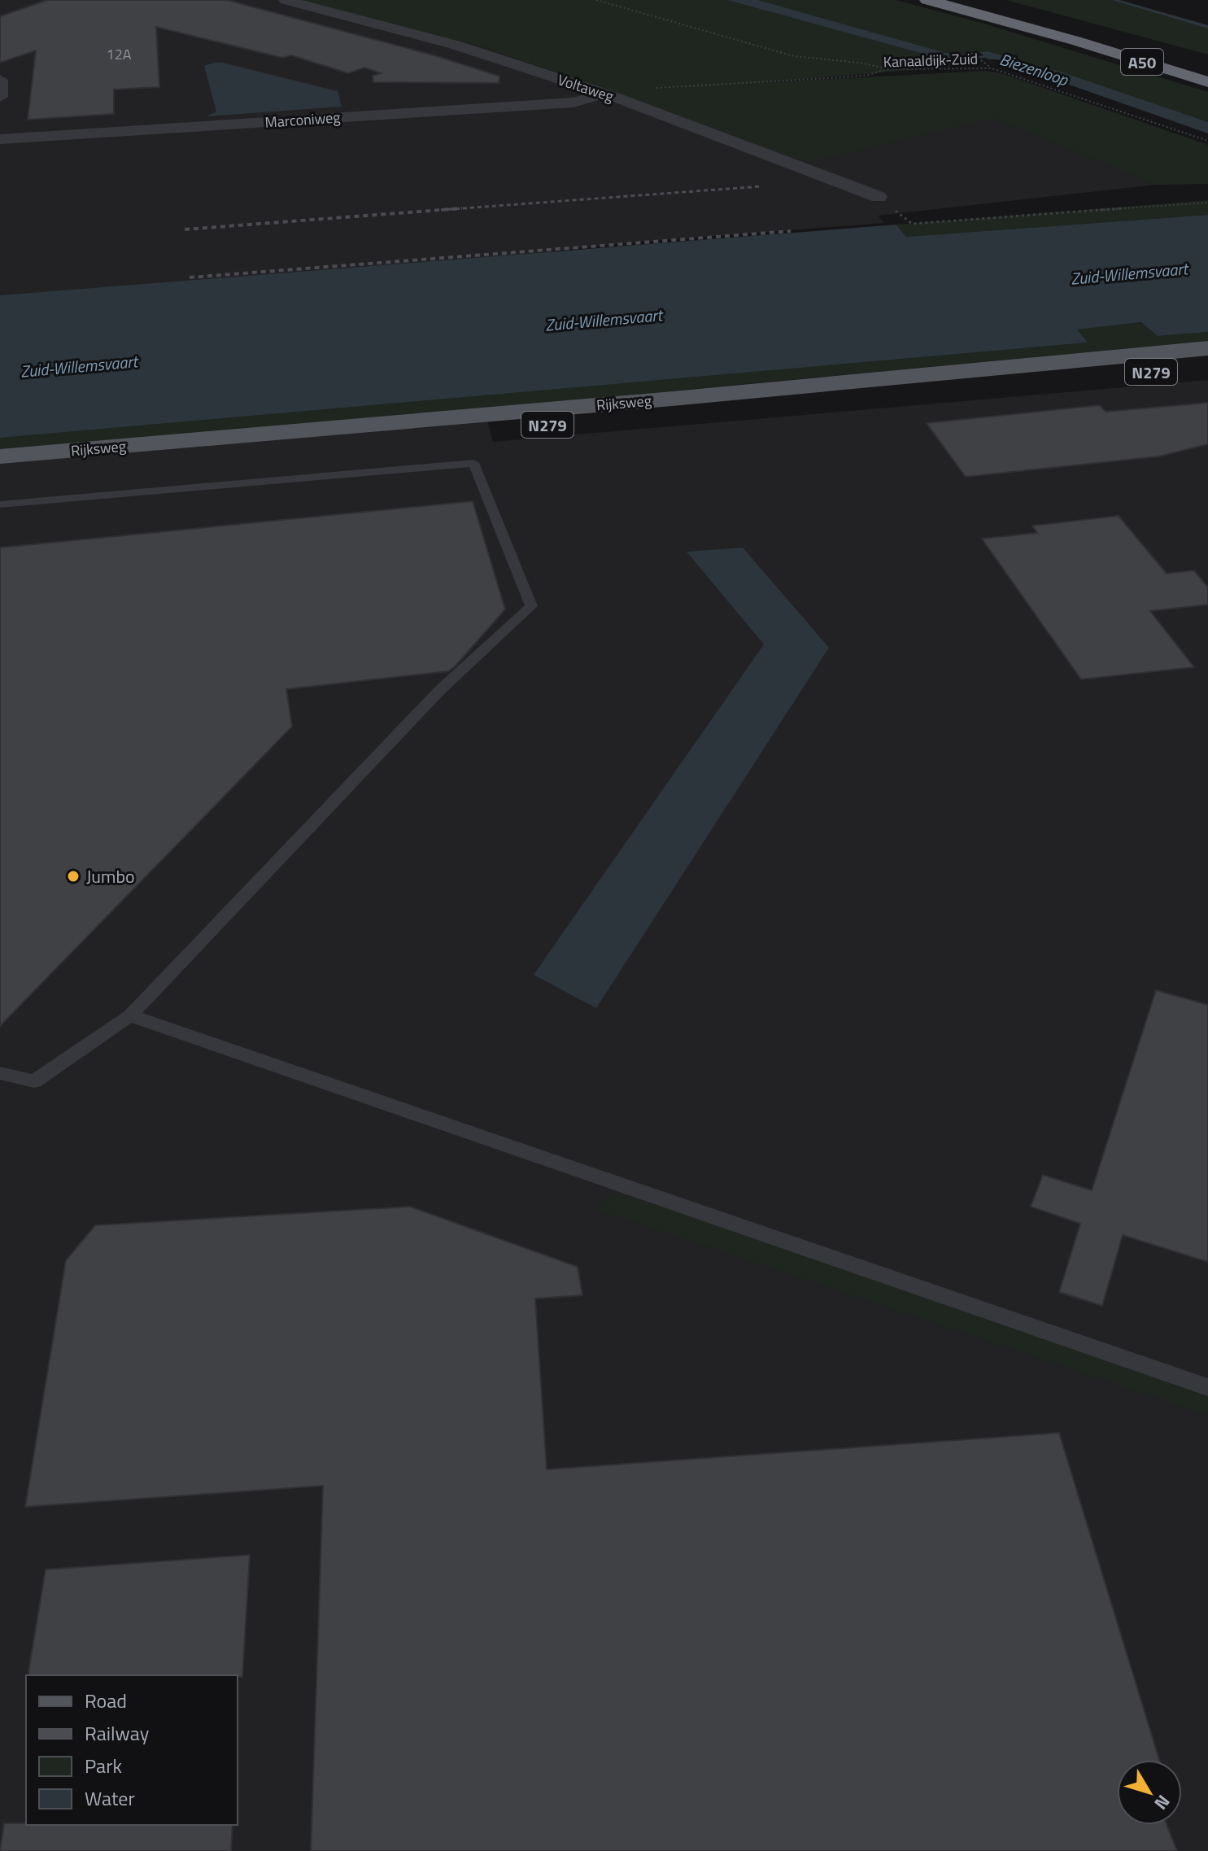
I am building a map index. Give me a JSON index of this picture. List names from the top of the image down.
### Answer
{
  "streets": {
    "highway": ["A50"],
    "main road": ["N279", "Rijksweg"],
    "street": ["Voltaweg", "Marconiweg"],
    "path": ["Kanaaldijk-Zuid"]
  },
  "crossings": [
    ["Kanaaldijk-Zuid", "Voltaweg"],
    ["Kanaaldijk-Zuid", "Marconiweg"],
    ["Voltaweg", "Marconiweg"]
  ],
  "water": ["Biezenloop", "Zuid-Willemsvaart"],
  "places": ["Jumbo"],
  "house_numbers": ["12A"],
  "legend": [
    "Road",
    "Railway",
    "Park",
    "Water"
  ],
  "north": "bottom right"
}
